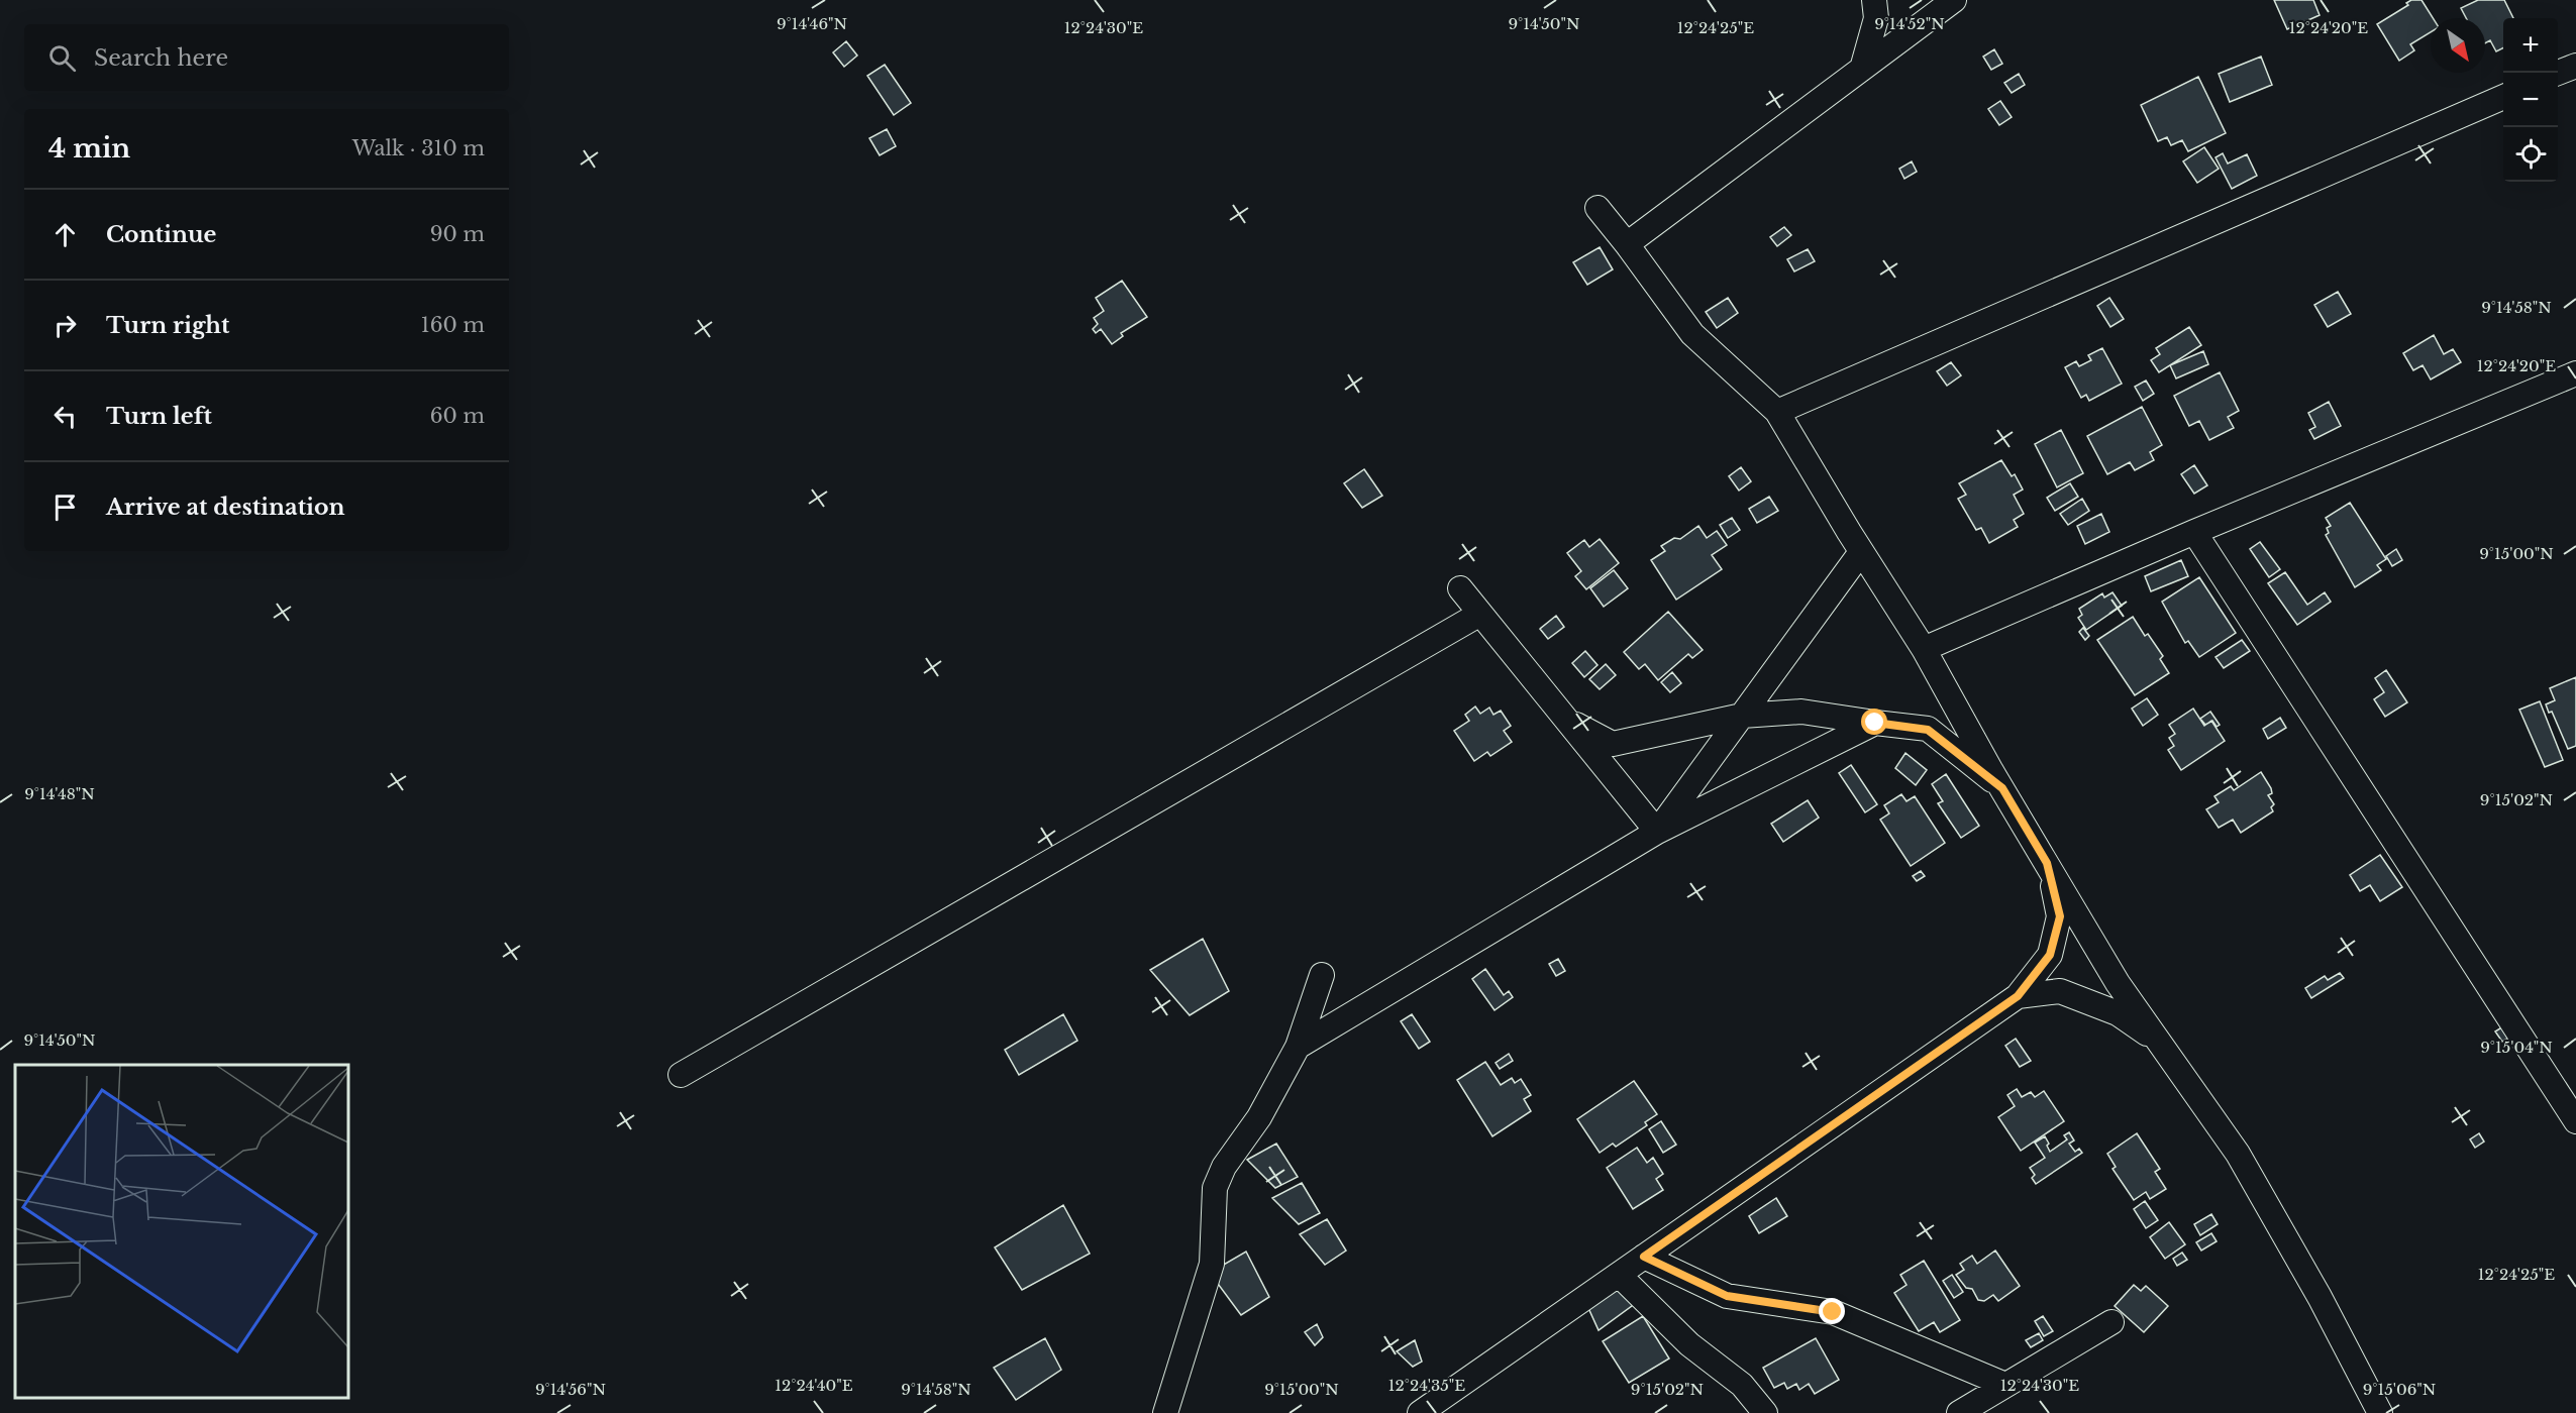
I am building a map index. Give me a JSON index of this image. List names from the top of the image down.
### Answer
{
  "north": "bottom right",
  "page": {
    "map_buttons": ["+", "−"],
    "search": "Search here",
    "heading": ["4 min", "Walk · 310 m"],
    "list": [
      ["Continue", "90 m"],
      ["Turn right", "160 m"],
      ["Turn left", "60 m"],
      "Arrive at destination"
    ]
  },
  "coordinates": [
    "9°14'46\"N",
    "9°14'50\"N",
    "9°14'52\"N",
    "12°24'30\"E",
    "12°24'25\"E",
    "12°24'20\"E",
    "9°14'58\"N",
    "9°15'00\"N",
    "9°14'48\"N",
    "9°15'02\"N",
    "9°15'04\"N",
    "12°24'40\"E",
    "12°24'35\"E",
    "9°14'56\"N",
    "9°15'06\"N"
  ]
}
